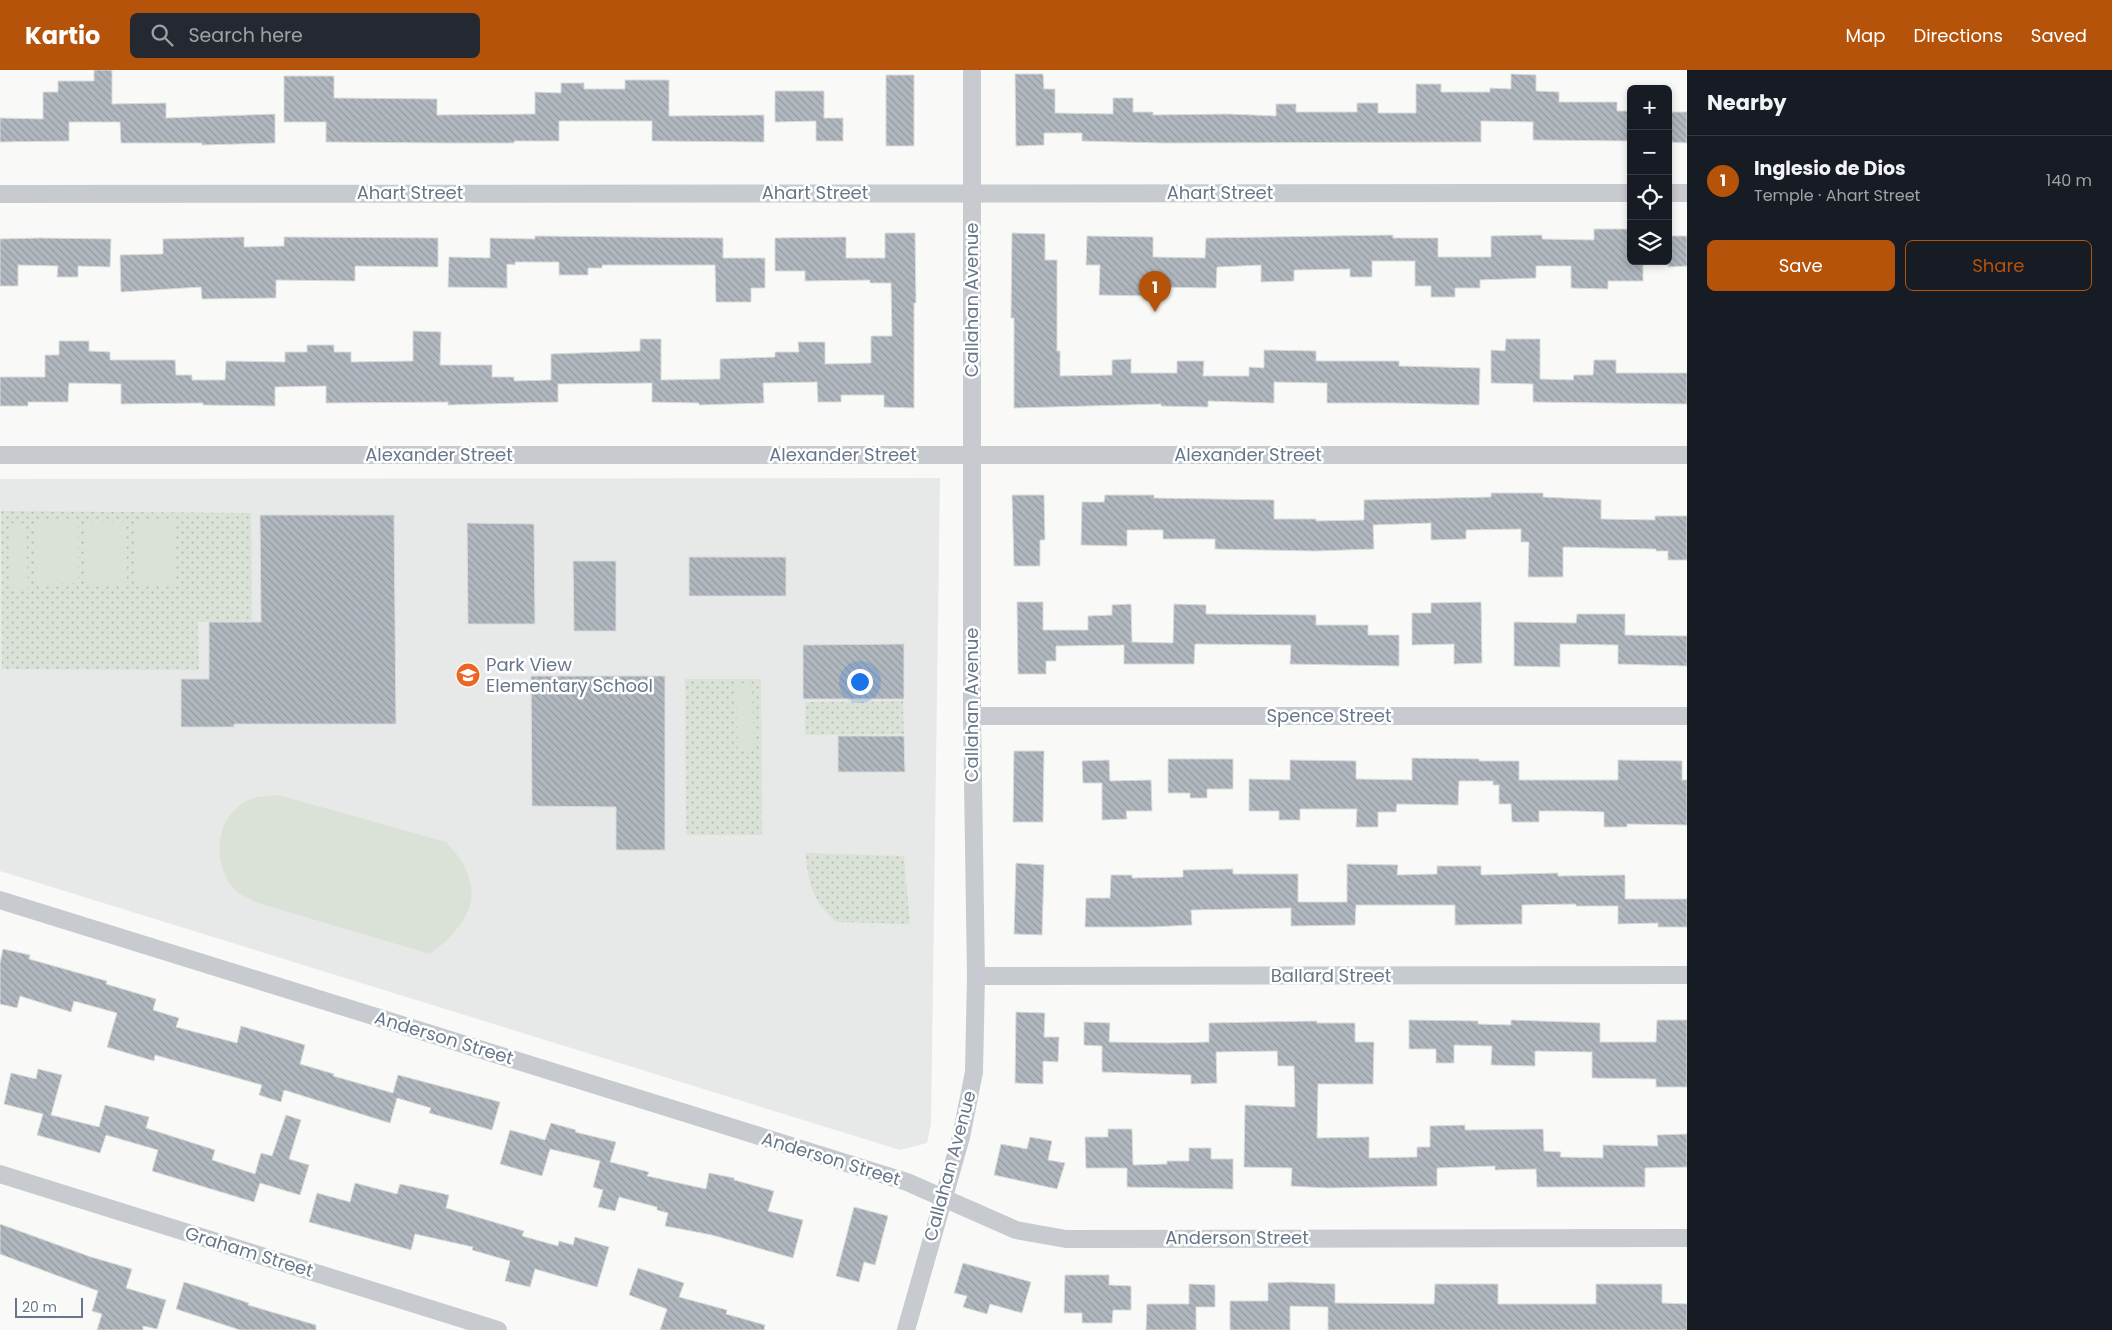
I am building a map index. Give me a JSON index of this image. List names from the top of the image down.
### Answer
{
  "streets": {
    "street": [
      "Ahart Street",
      "Callahan Avenue",
      "Alexander Street",
      "Spence Street",
      "Ballard Street",
      "Anderson Street",
      "Graham Street"
    ]
  },
  "crossings": [
    ["Ahart Street", "Callahan Avenue"],
    ["Callahan Avenue", "Alexander Street"],
    ["Callahan Avenue", "Spence Street"],
    ["Callahan Avenue", "Ballard Street"],
    ["Callahan Avenue", "Anderson Street"]
  ],
  "places": {
    "school or university": ["Park View Elementary School"]
  },
  "scale_bar": "20 m",
  "page": {
    "header": "Kartio",
    "search": "Search here",
    "nav": ["Map", "Directions", "Saved"],
    "heading": "Nearby",
    "map_buttons": ["+", "−"],
    "list": [
      {
        "mark": "1",
        "name": "Inglesio de Dios",
        "note": "Temple · Ahart Street",
        "value": "140 m"
      }
    ],
    "buttons": ["Save", "Share"],
    "pins": "1",
    "scale": "20 m"
  }
}
